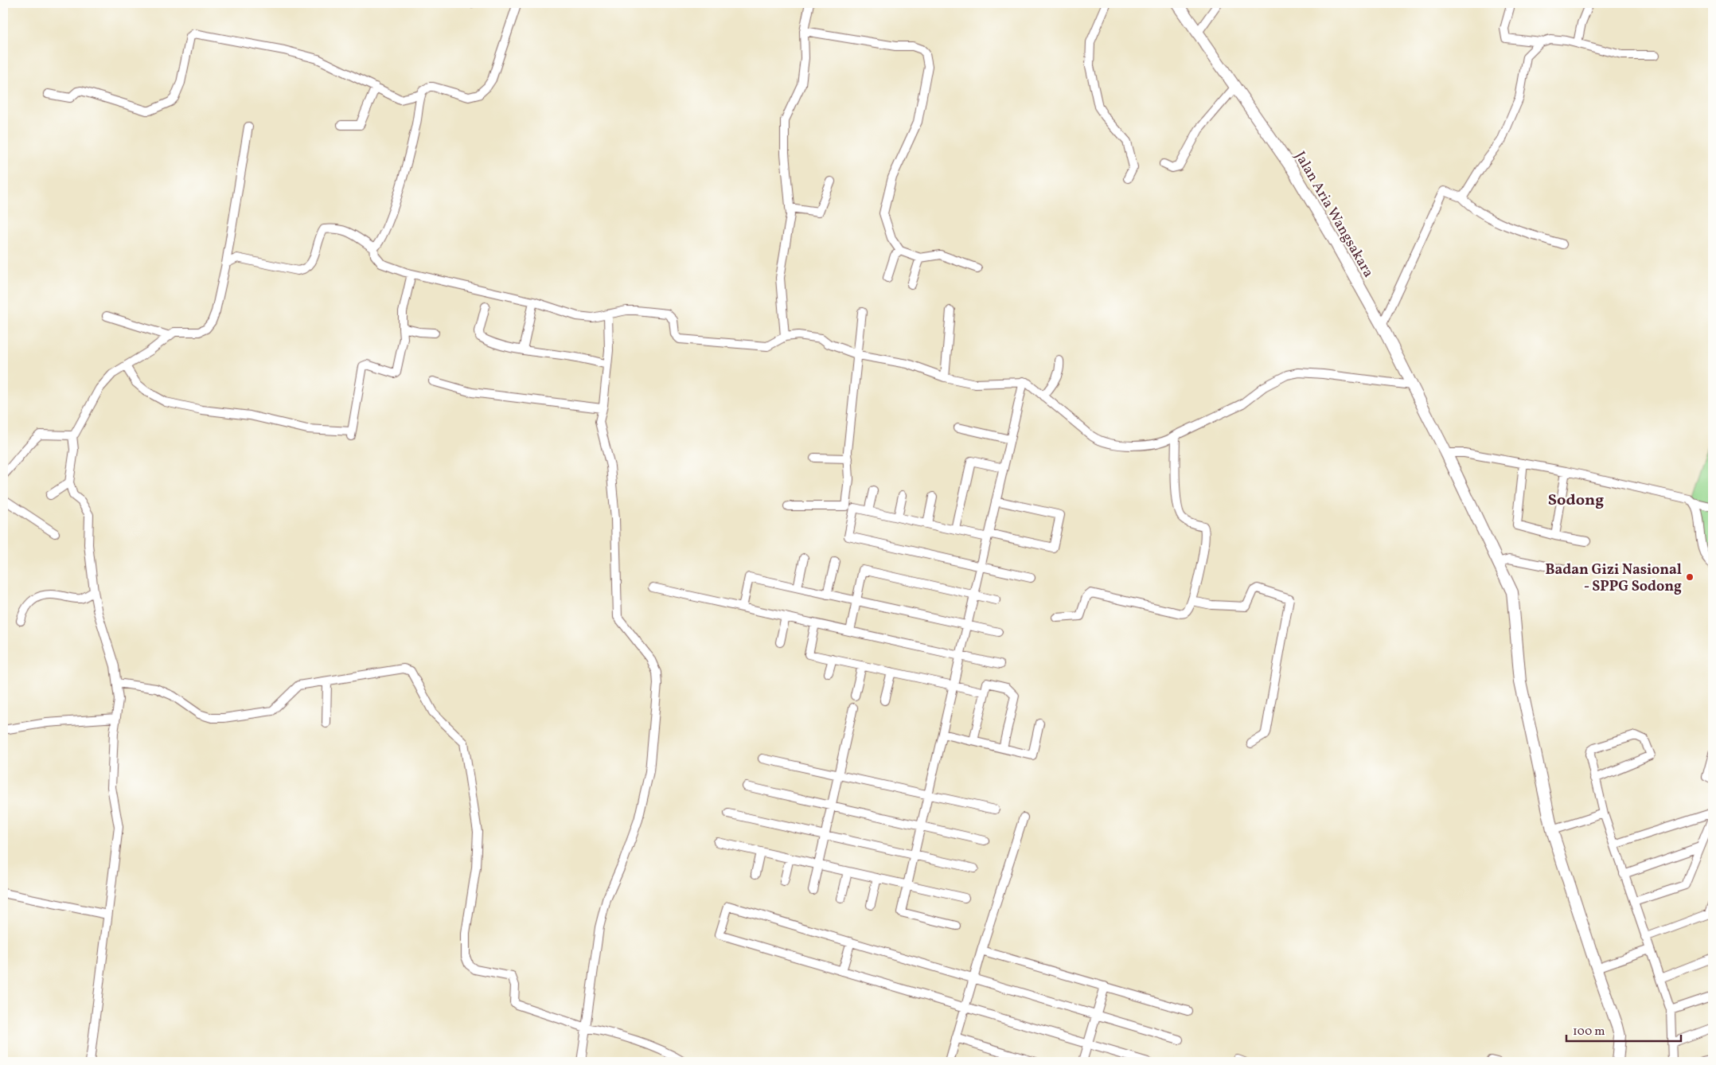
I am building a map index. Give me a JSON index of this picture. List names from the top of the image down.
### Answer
{
  "streets": {
    "street": ["Jalan Aria Wangsakara"]
  },
  "districts": ["Sodong"],
  "places": ["Badan Gizi Nasional - SPPG Sodong"],
  "scale_bar": "100 m"
}
